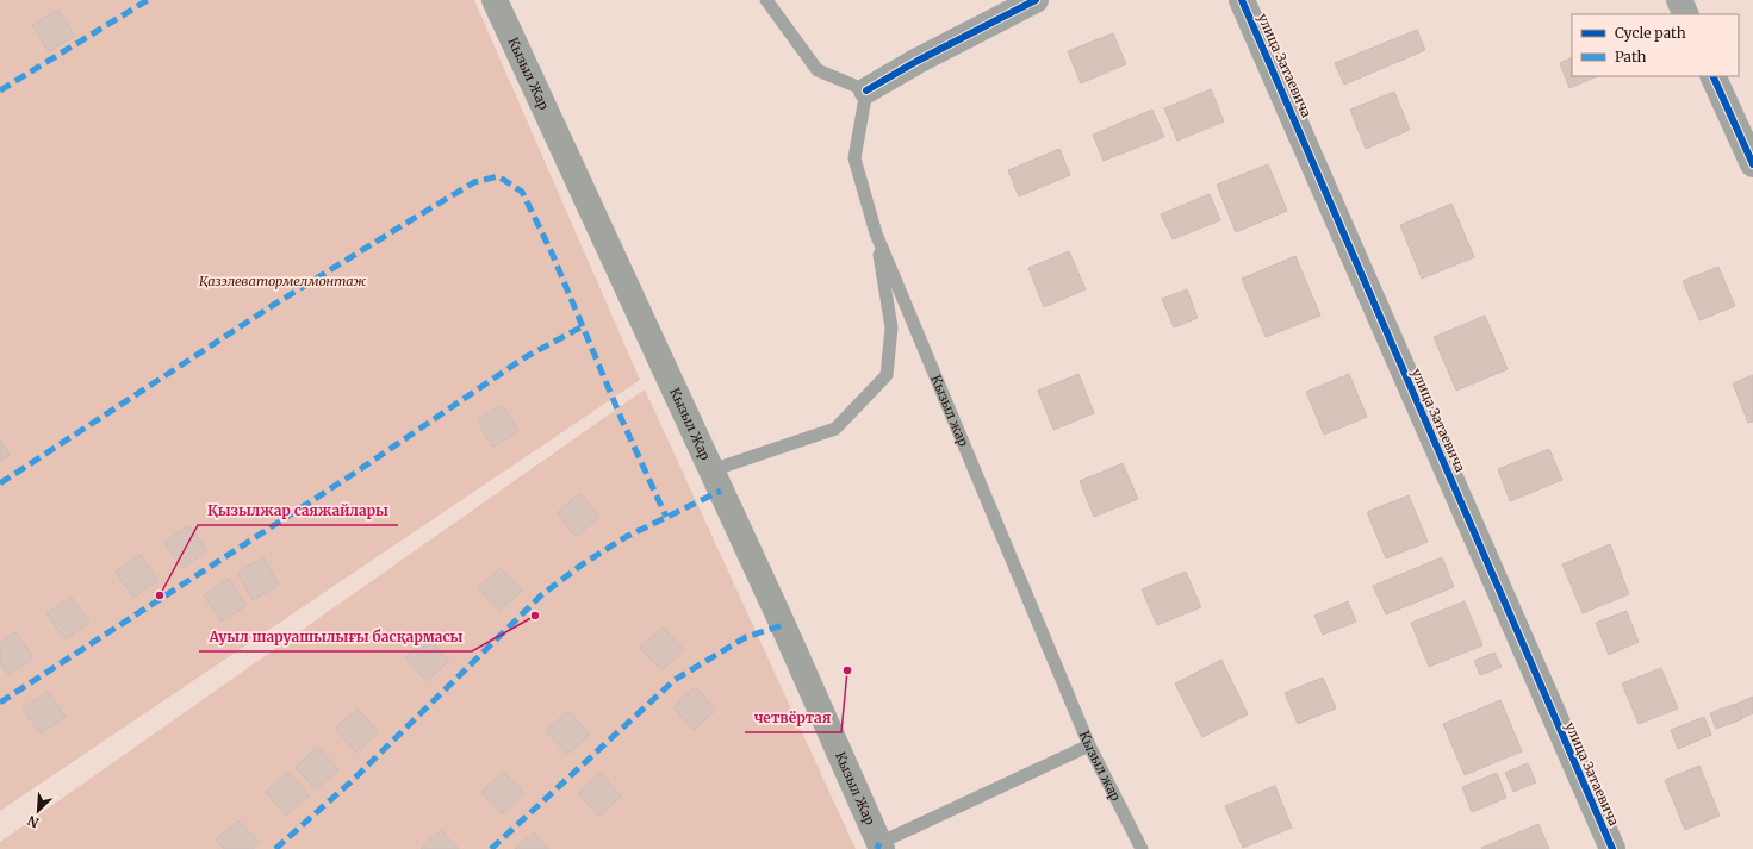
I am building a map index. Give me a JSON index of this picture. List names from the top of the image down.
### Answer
{
  "streets": {
    "main road": ["Кызыл Жар"],
    "street": ["улица Затаевича"],
    "lane": ["Кызыл жар"]
  },
  "parks": ["Қазэлеватормелмонтаж"],
  "places": ["Қызылжар саяжайлары", "Ауыл шаруашылығы басқармасы", "четвёртая"],
  "legend": ["Cycle path", "Path"],
  "north": "bottom left"
}
